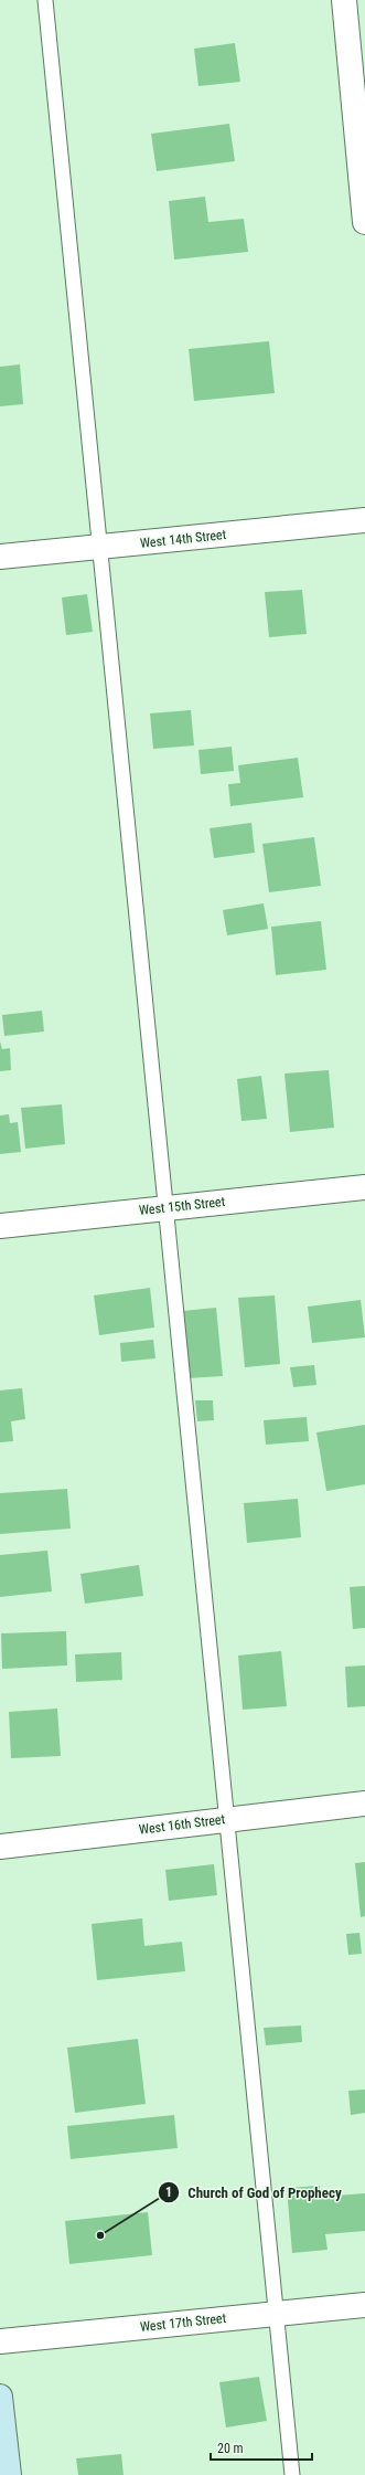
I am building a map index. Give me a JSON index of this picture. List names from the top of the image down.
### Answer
{
  "streets": {
    "street": [
      "West 14th Street",
      "West 15th Street",
      "West 16th Street",
      "West 17th Street"
    ]
  },
  "places": ["Church of God of Prophecy"],
  "scale_bar": "20 m"
}
